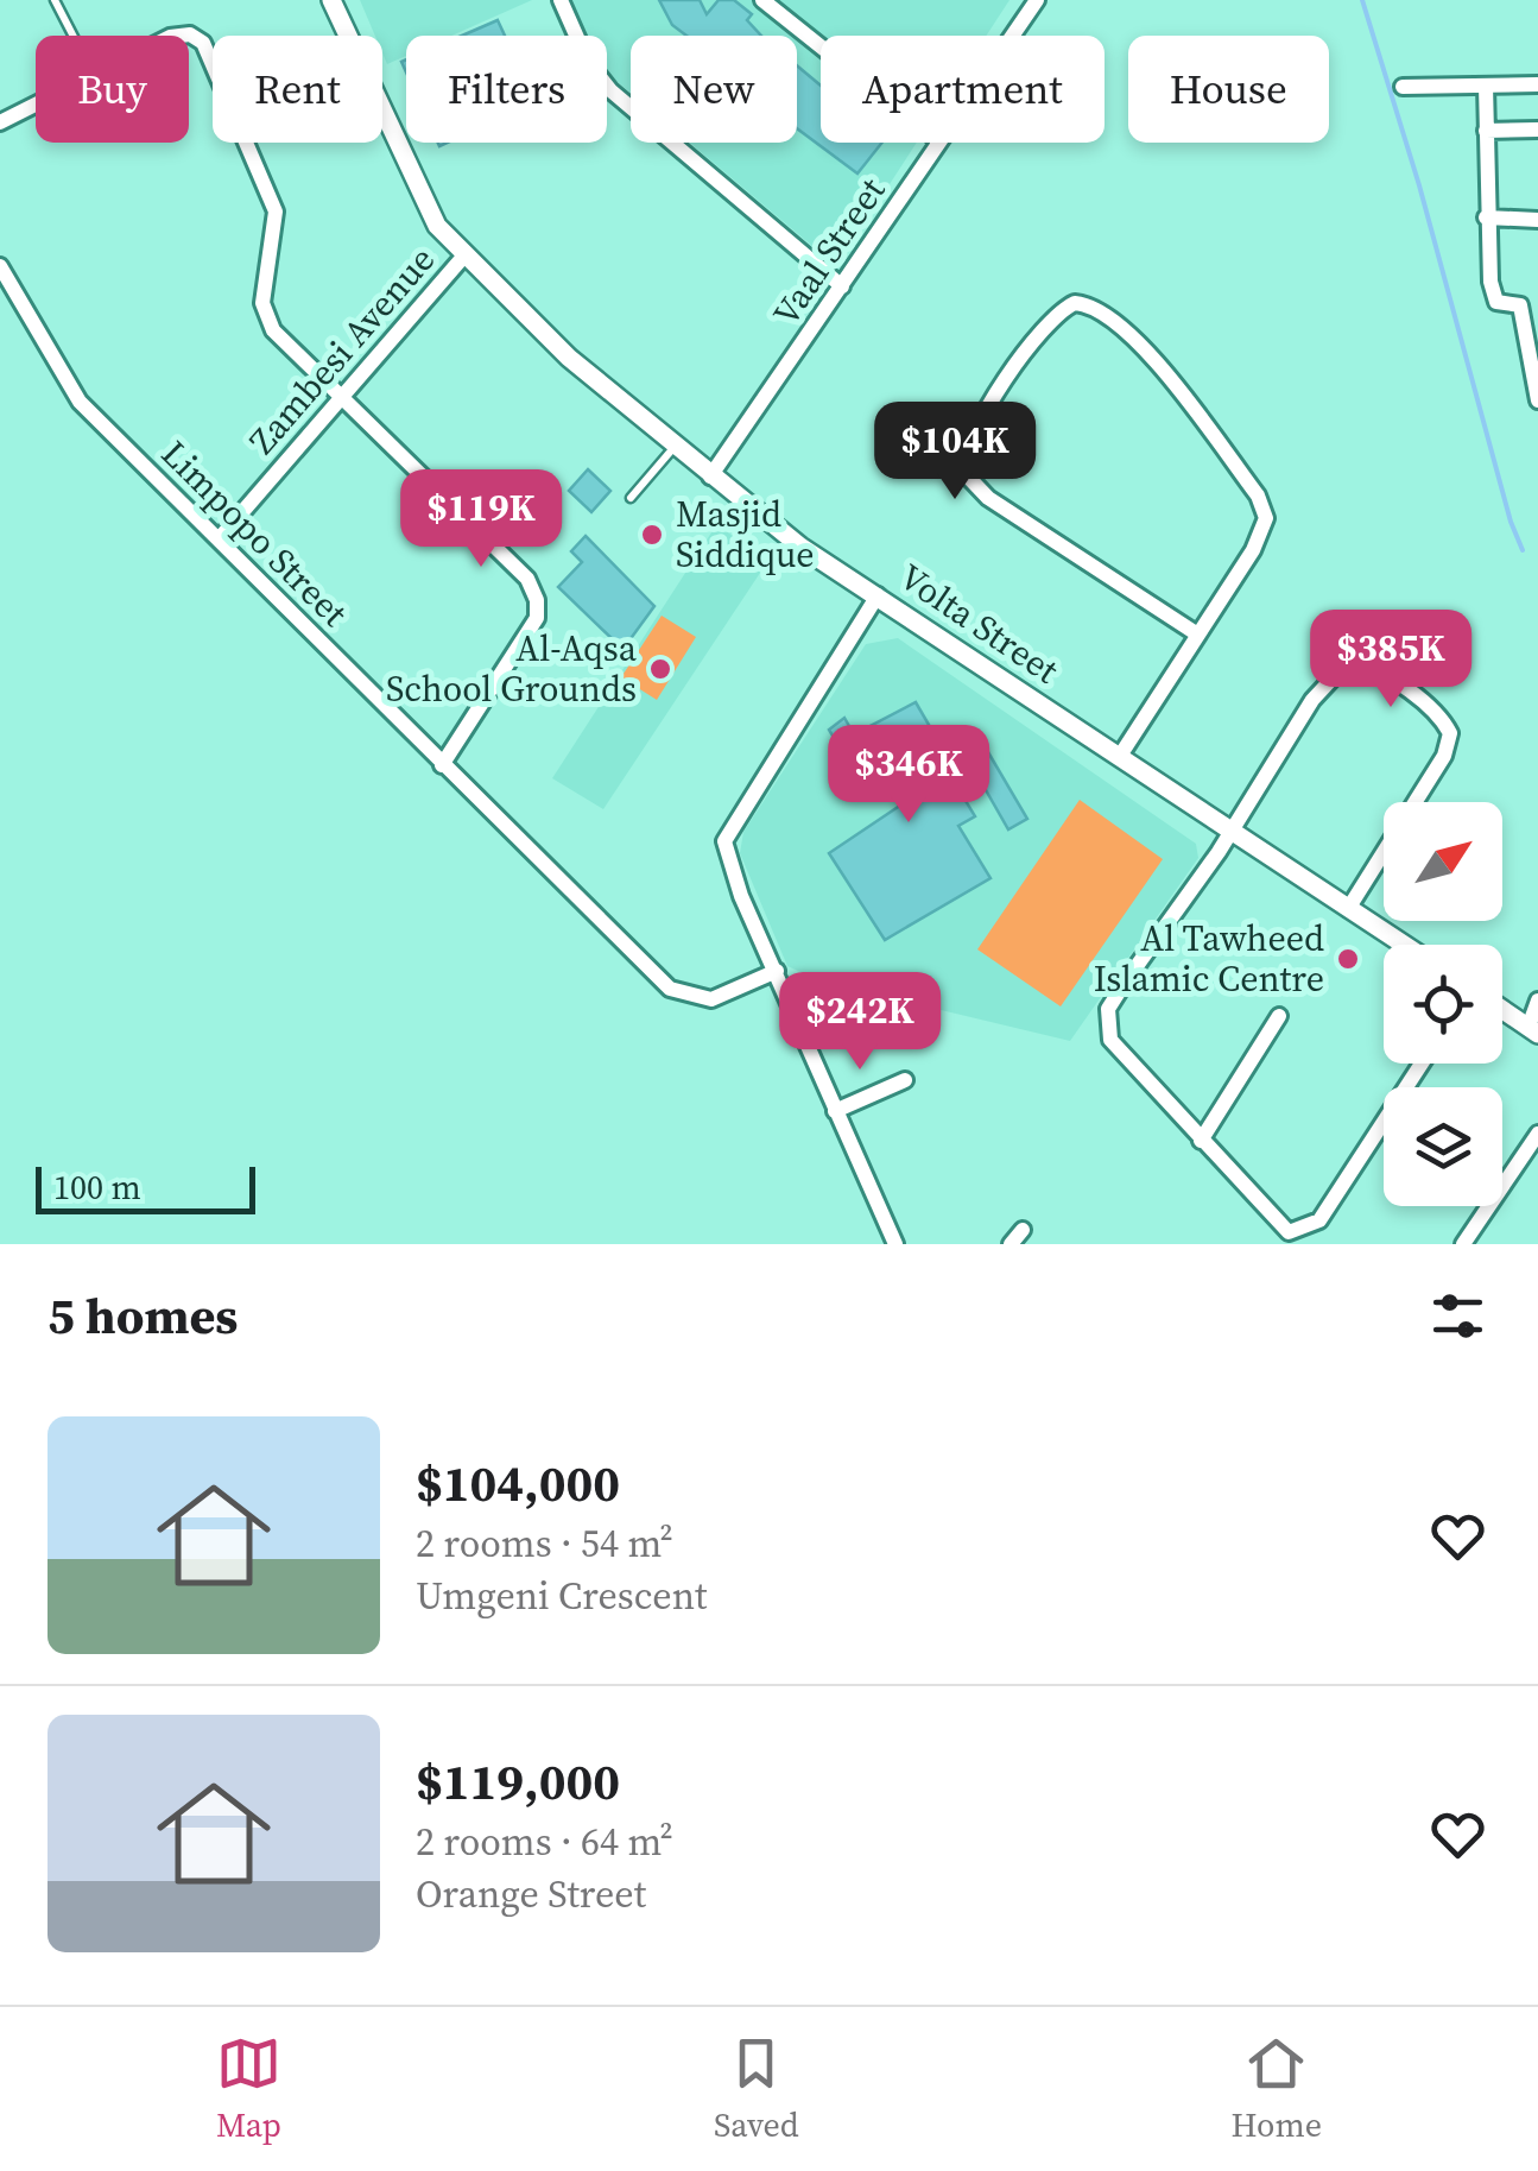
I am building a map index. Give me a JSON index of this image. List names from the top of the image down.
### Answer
{
  "streets": {
    "street": [
      "Vaal Street",
      "Zambesi Avenue",
      "Limpopo Street",
      "Volta Street"
    ]
  },
  "crossings": [
    ["Vaal Street", "Volta Street"],
    ["Zambesi Avenue", "Limpopo Street"],
    ["Zambesi Avenue", "Volta Street"]
  ],
  "places": ["Masjid Siddique", "Al-Aqsa School Grounds", "Al Tawheed Islamic Centre"],
  "scale_bar": "100 m",
  "north": "top right",
  "page": {
    "chip": [
      "Buy",
      "Rent",
      "Filters",
      "New",
      "Apartment",
      "House"
    ],
    "price": [
      "$104K",
      "$119K",
      "$385K",
      "$346K",
      "$242K"
    ],
    "scale": "100 m",
    "heading": "5 homes",
    "list": [
      {
        "name": "$104,000",
        "note": "2 rooms · 54 m² · Umgeni Crescent"
      },
      {
        "name": "$119,000",
        "note": "2 rooms · 64 m² · Orange Street"
      }
    ],
    "tabs": ["Map", "Saved", "Home"]
  }
}
